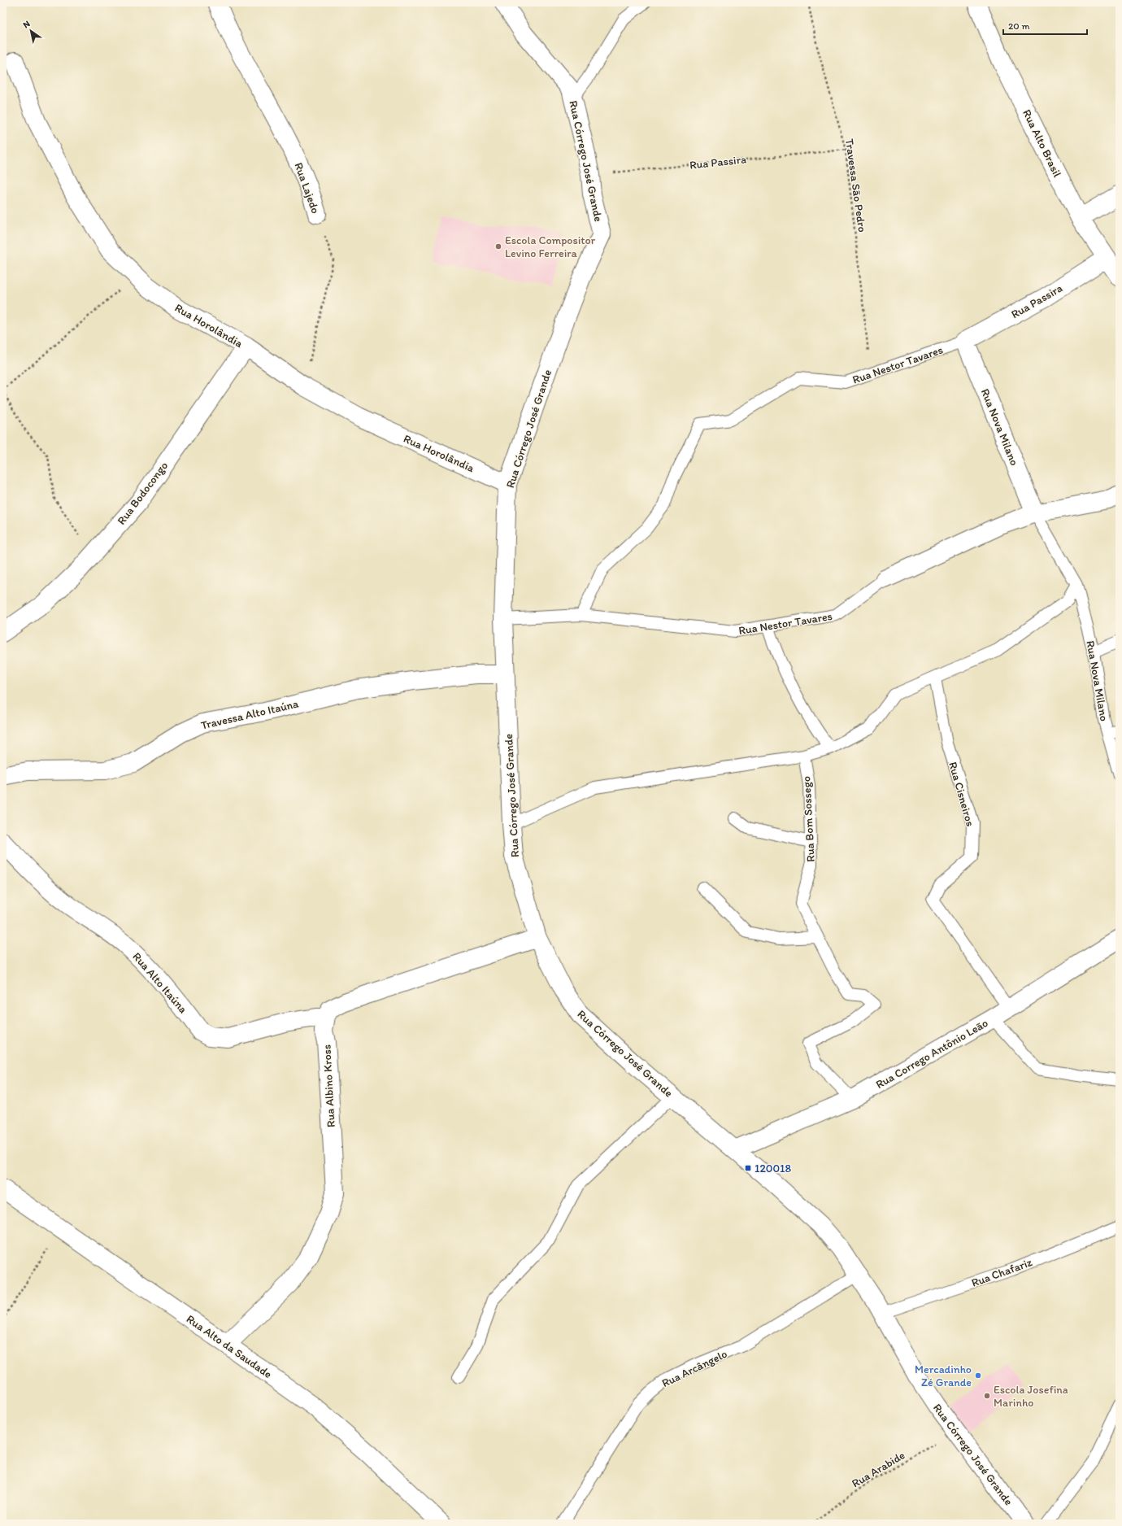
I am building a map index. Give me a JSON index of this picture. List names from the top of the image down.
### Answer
{
  "streets": {
    "street": [
      "Rua Alto Brasil",
      "Rua Córrego José Grande",
      "Rua Passira",
      "Rua Lajedo",
      "Rua Horolândia",
      "Rua Nestor Tavares",
      "Rua Nova Milano",
      "Rua Bodocongo",
      "Travessa Alto Itaúna",
      "Rua Alto Itaúna",
      "Rua Corrego Antônio Leão",
      "Rua Albino Kross",
      "Rua Alto da Saudade"
    ],
    "lane": [
      "Rua Cisneiros",
      "Rua Bom Sossego",
      "Rua Chafariz",
      "Rua Arcângelo"
    ],
    "path": ["Travessa São Pedro", "Rua Arabide"]
  },
  "crossings": [
    ["Rua Alto Brasil", "Rua Passira"],
    ["Rua Córrego José Grande", "Rua Passira"],
    ["Rua Córrego José Grande", "Rua Horolândia"],
    ["Rua Córrego José Grande", "Rua Nestor Tavares"],
    ["Rua Córrego José Grande", "Travessa Alto Itaúna"],
    ["Rua Córrego José Grande", "Rua Corrego Antônio Leão"],
    ["Rua Córrego José Grande", "Rua Chafariz"],
    ["Rua Córrego José Grande", "Rua Arcângelo"],
    ["Rua Córrego José Grande", "Rua Arabide"],
    ["Rua Passira", "Travessa São Pedro"],
    ["Rua Passira", "Rua Nestor Tavares"],
    ["Rua Passira", "Rua Nova Milano"],
    ["Travessa São Pedro", "Rua Nestor Tavares"],
    ["Rua Lajedo", "Rua Horolândia"],
    ["Rua Horolândia", "Rua Bodocongo"],
    ["Rua Nestor Tavares", "Rua Nova Milano"],
    ["Rua Cisneiros", "Rua Corrego Antônio Leão"],
    ["Rua Bom Sossego", "Rua Corrego Antônio Leão"],
    ["Rua Alto Itaúna", "Rua Albino Kross"],
    ["Rua Albino Kross", "Rua Alto da Saudade"]
  ],
  "places": {
    "other": ["Escola Compositor Levino Ferreira", "Mercadinho Zé Grande", "Escola Josefina Marinho"],
    "transit": ["120018"]
  },
  "scale_bar": "20 m",
  "north": "top left"
}
